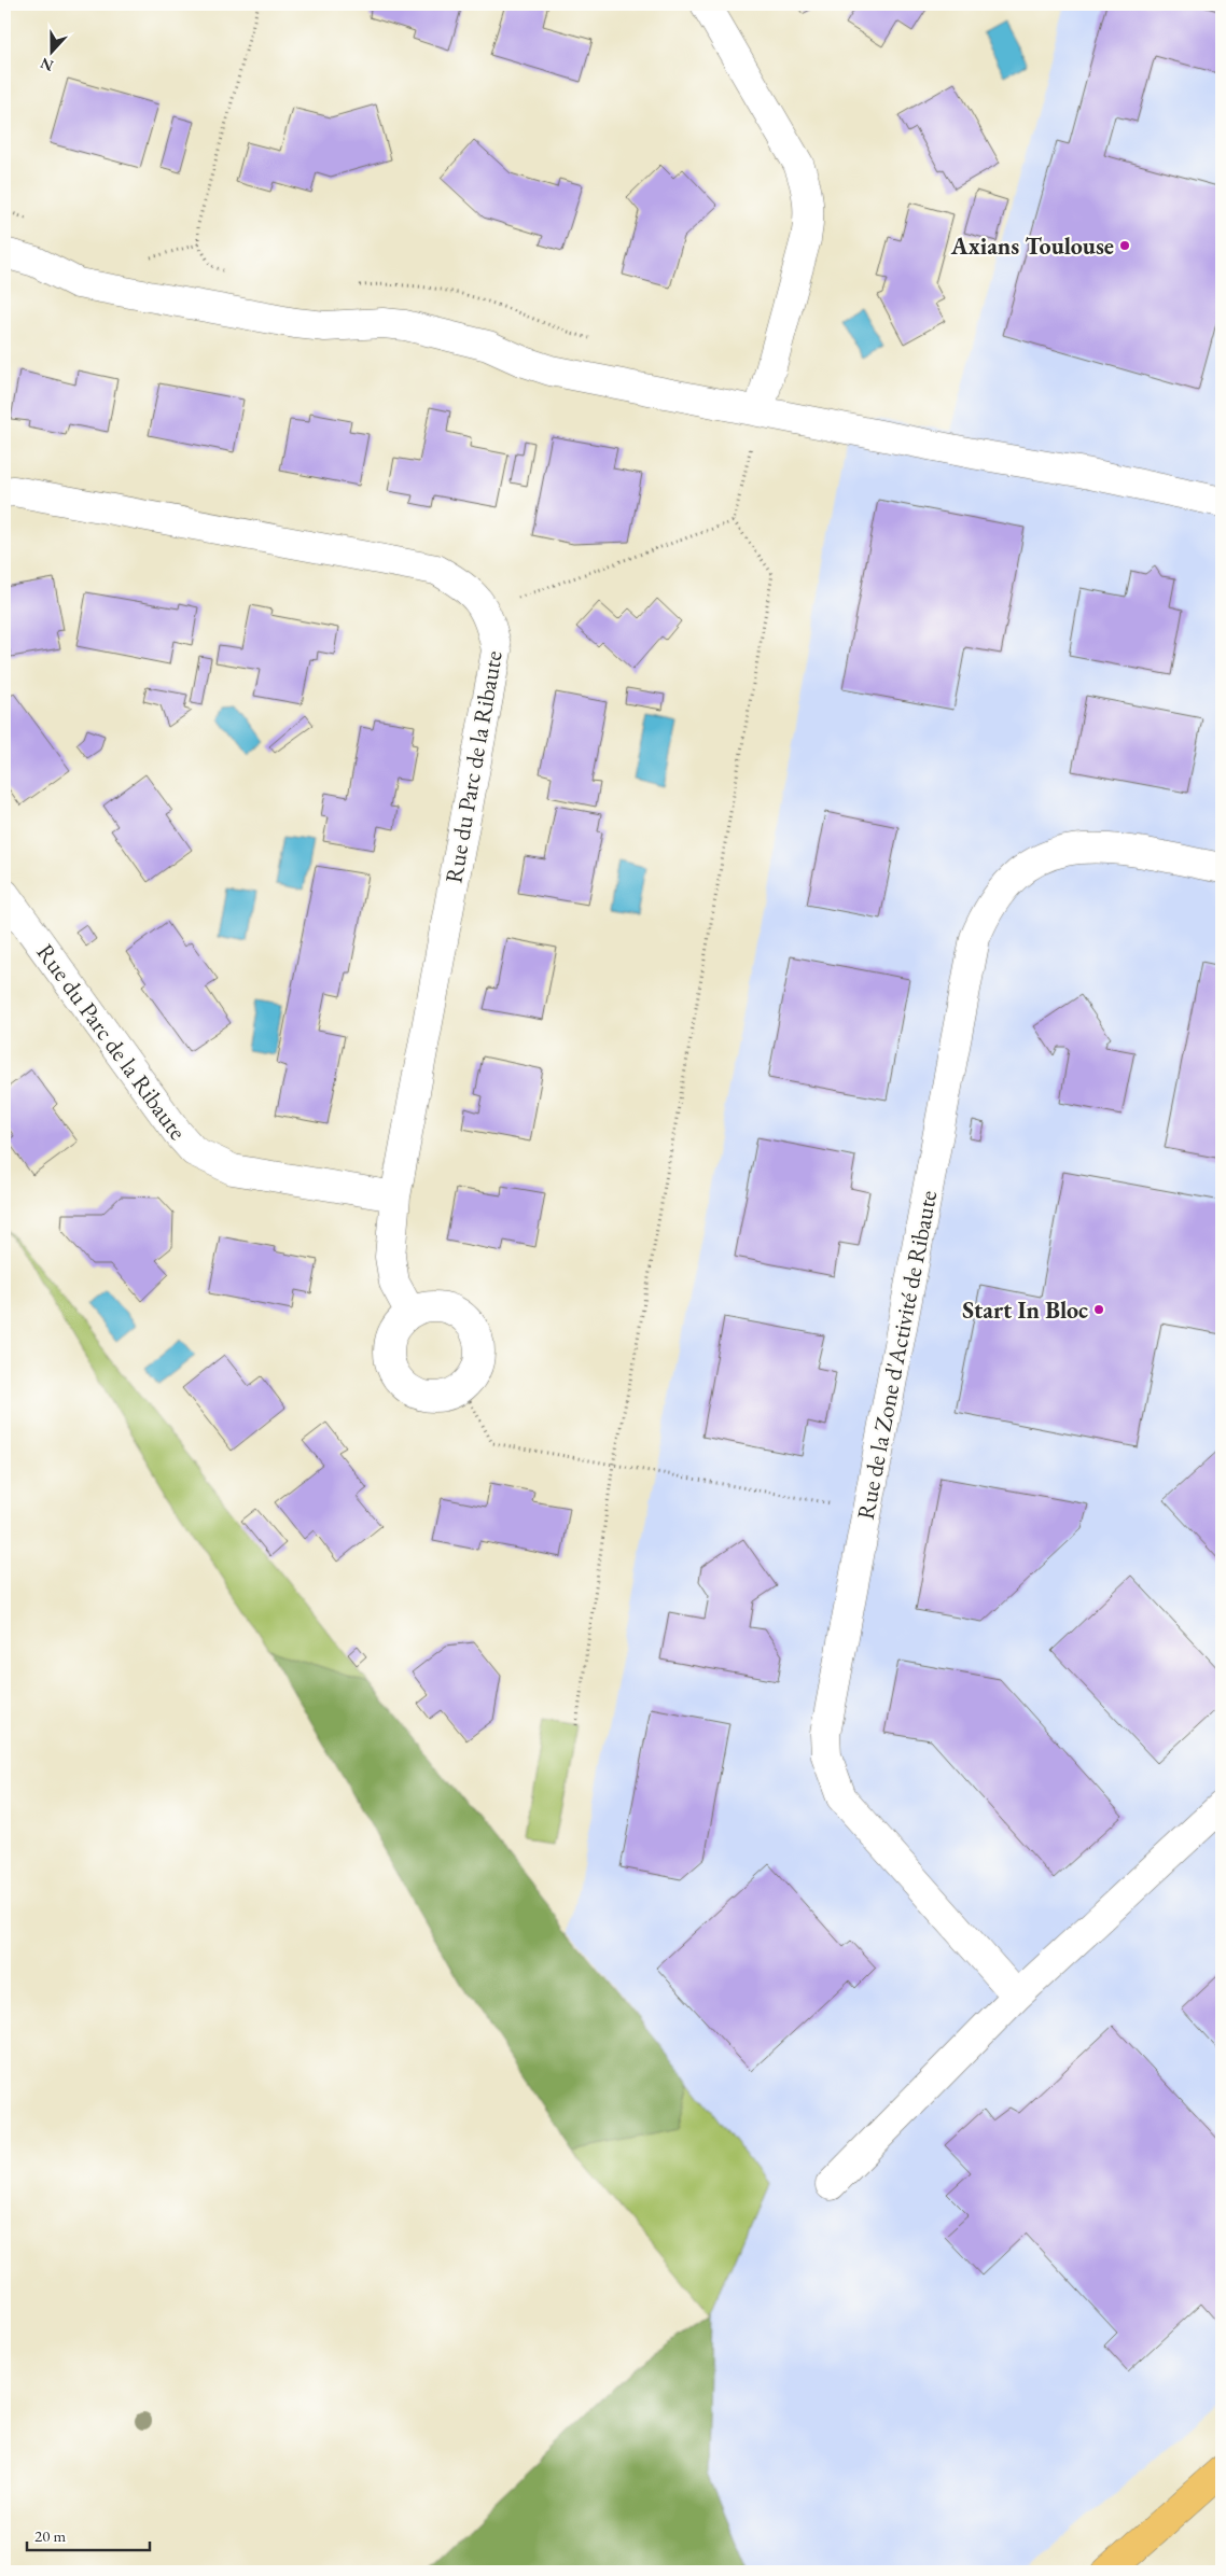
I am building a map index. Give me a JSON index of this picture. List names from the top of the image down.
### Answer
{
  "streets": {
    "street": ["Rue du Parc de la Ribaute", "Rue de la Zone d'Activité de Ribaute"]
  },
  "places": ["Axians Toulouse", "Start In Bloc"],
  "scale_bar": "20 m",
  "north": "bottom"
}
